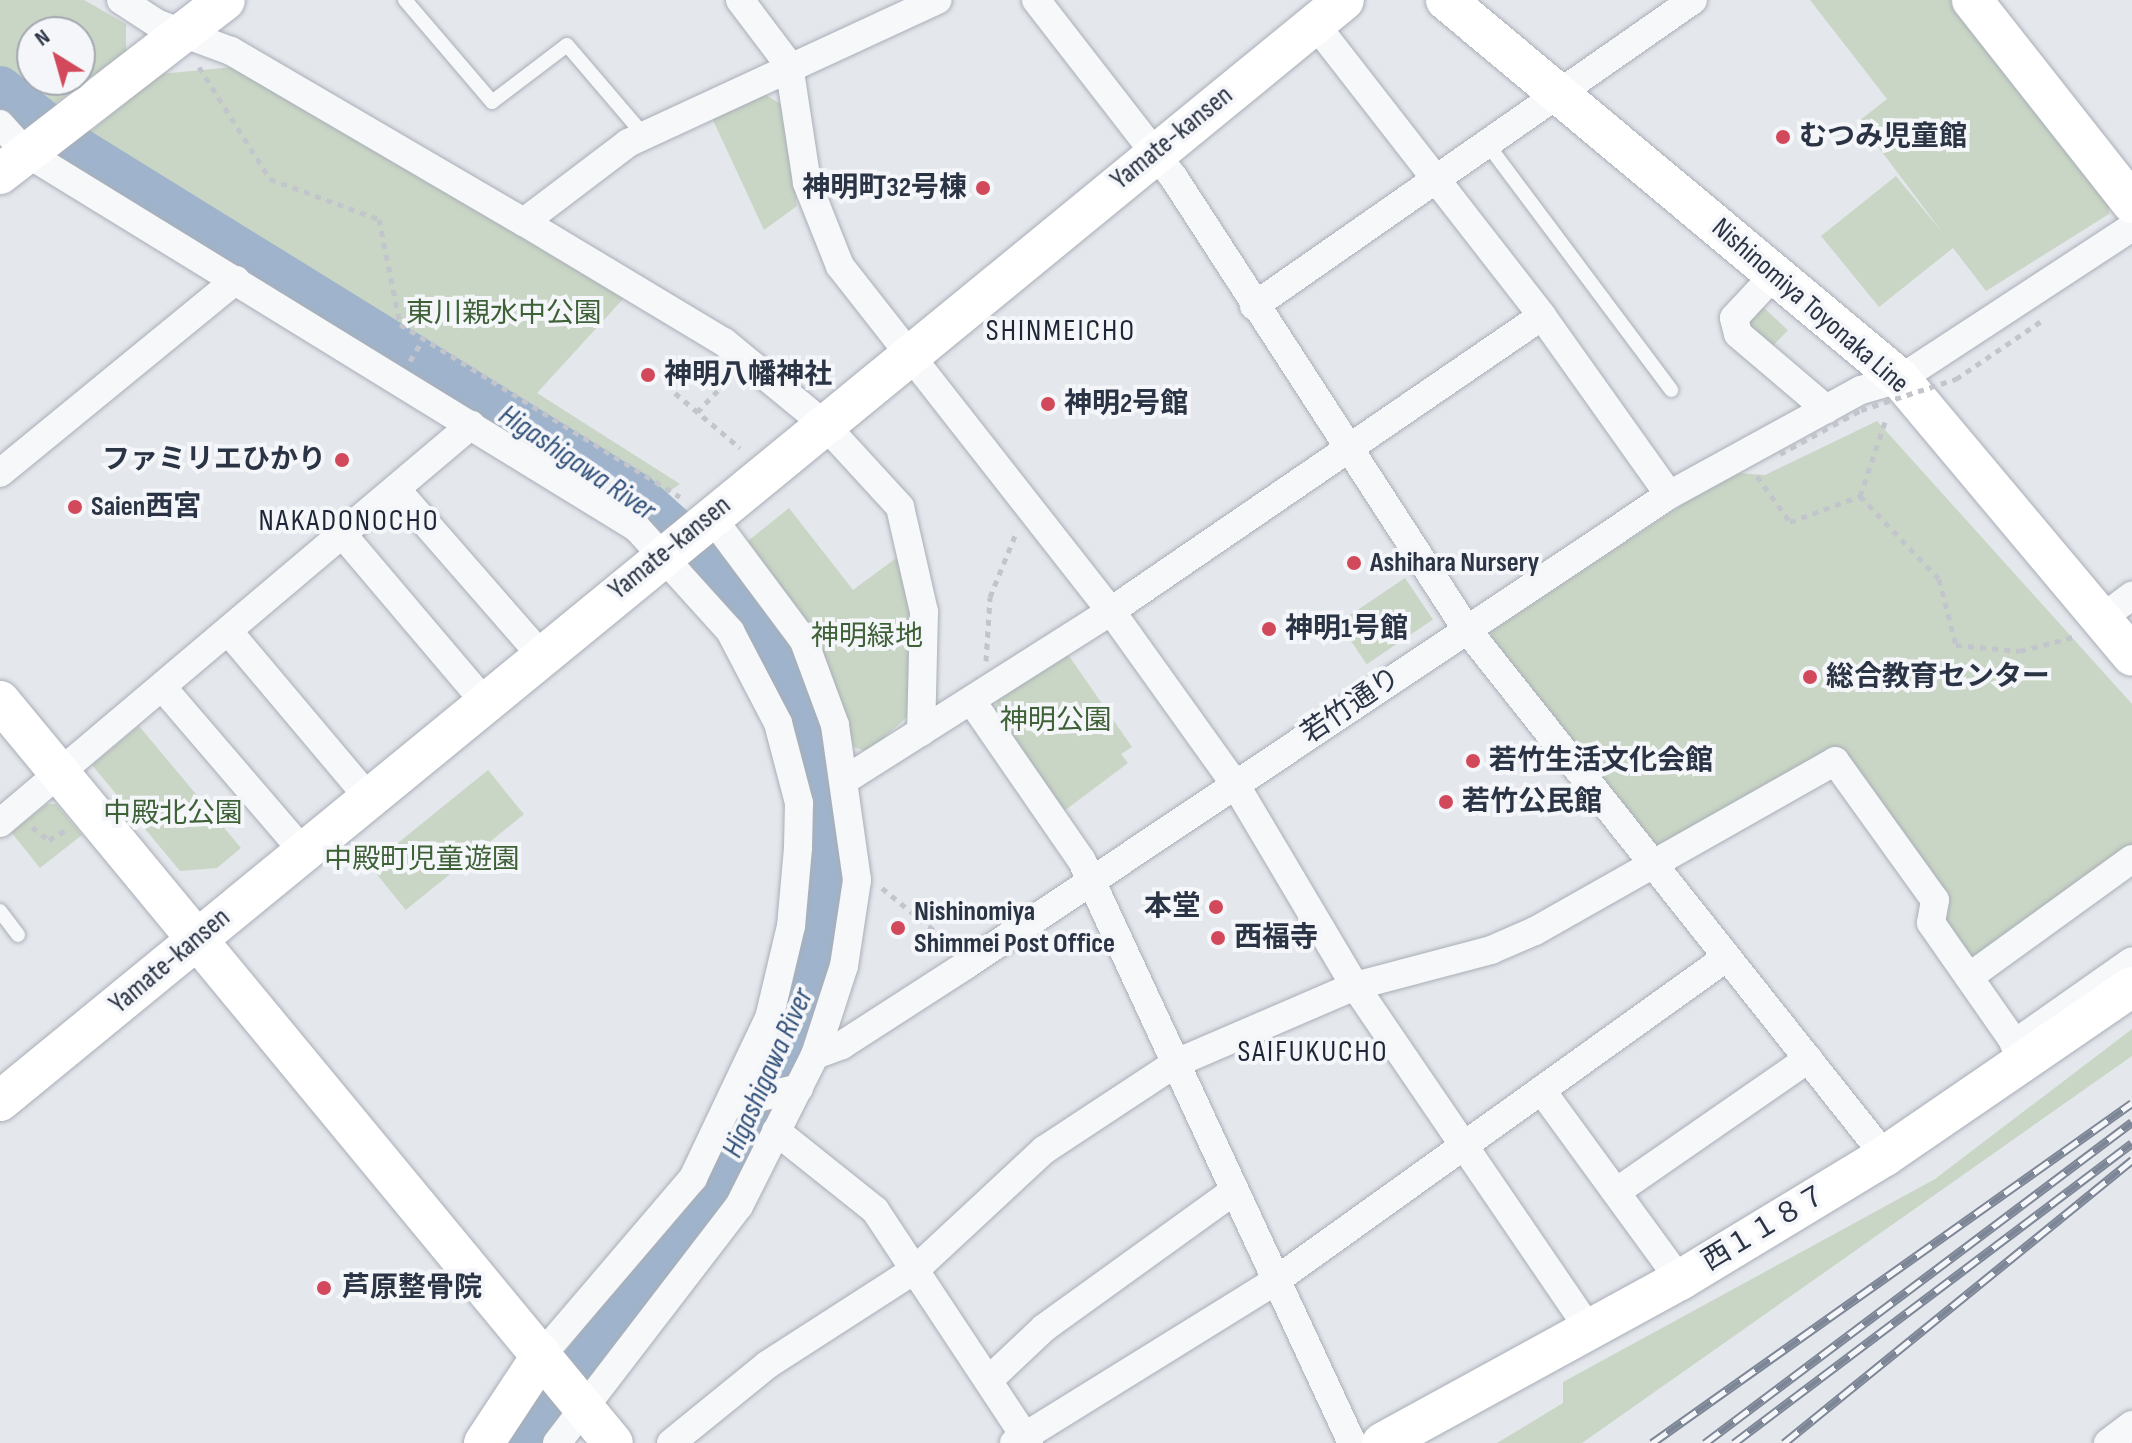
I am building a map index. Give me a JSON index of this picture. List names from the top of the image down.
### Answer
{
  "streets": {
    "street": [
      "Yamate-kansen",
      "Nishinomiya Toyonaka Line",
      "若竹通り",
      "西１１８７"
    ]
  },
  "crossings": [
    ["Nishinomiya Toyonaka Line", "若竹通り"]
  ],
  "districts": ["SHINMEICHO", "NAKADONOCHO", "SAIFUKUCHO"],
  "water": ["Higashigawa River"],
  "parks": [
    "東川親水中公園",
    "神明緑地",
    "神明公園",
    "中殿北公園",
    "中殿町児童遊園"
  ],
  "places": [
    "むつみ児童館",
    "神明町32号棟",
    "神明八幡神社",
    "神明2号館",
    "ファミリエひかり",
    "Saien西宮",
    "Ashihara Nursery",
    "神明1号館",
    "総合教育センター",
    "若竹生活文化会館",
    "若竹公民館",
    "本堂",
    "Nishinomiya Shimmei Post Office",
    "西福寺",
    "芦原整骨院"
  ],
  "north": "top left"
}
